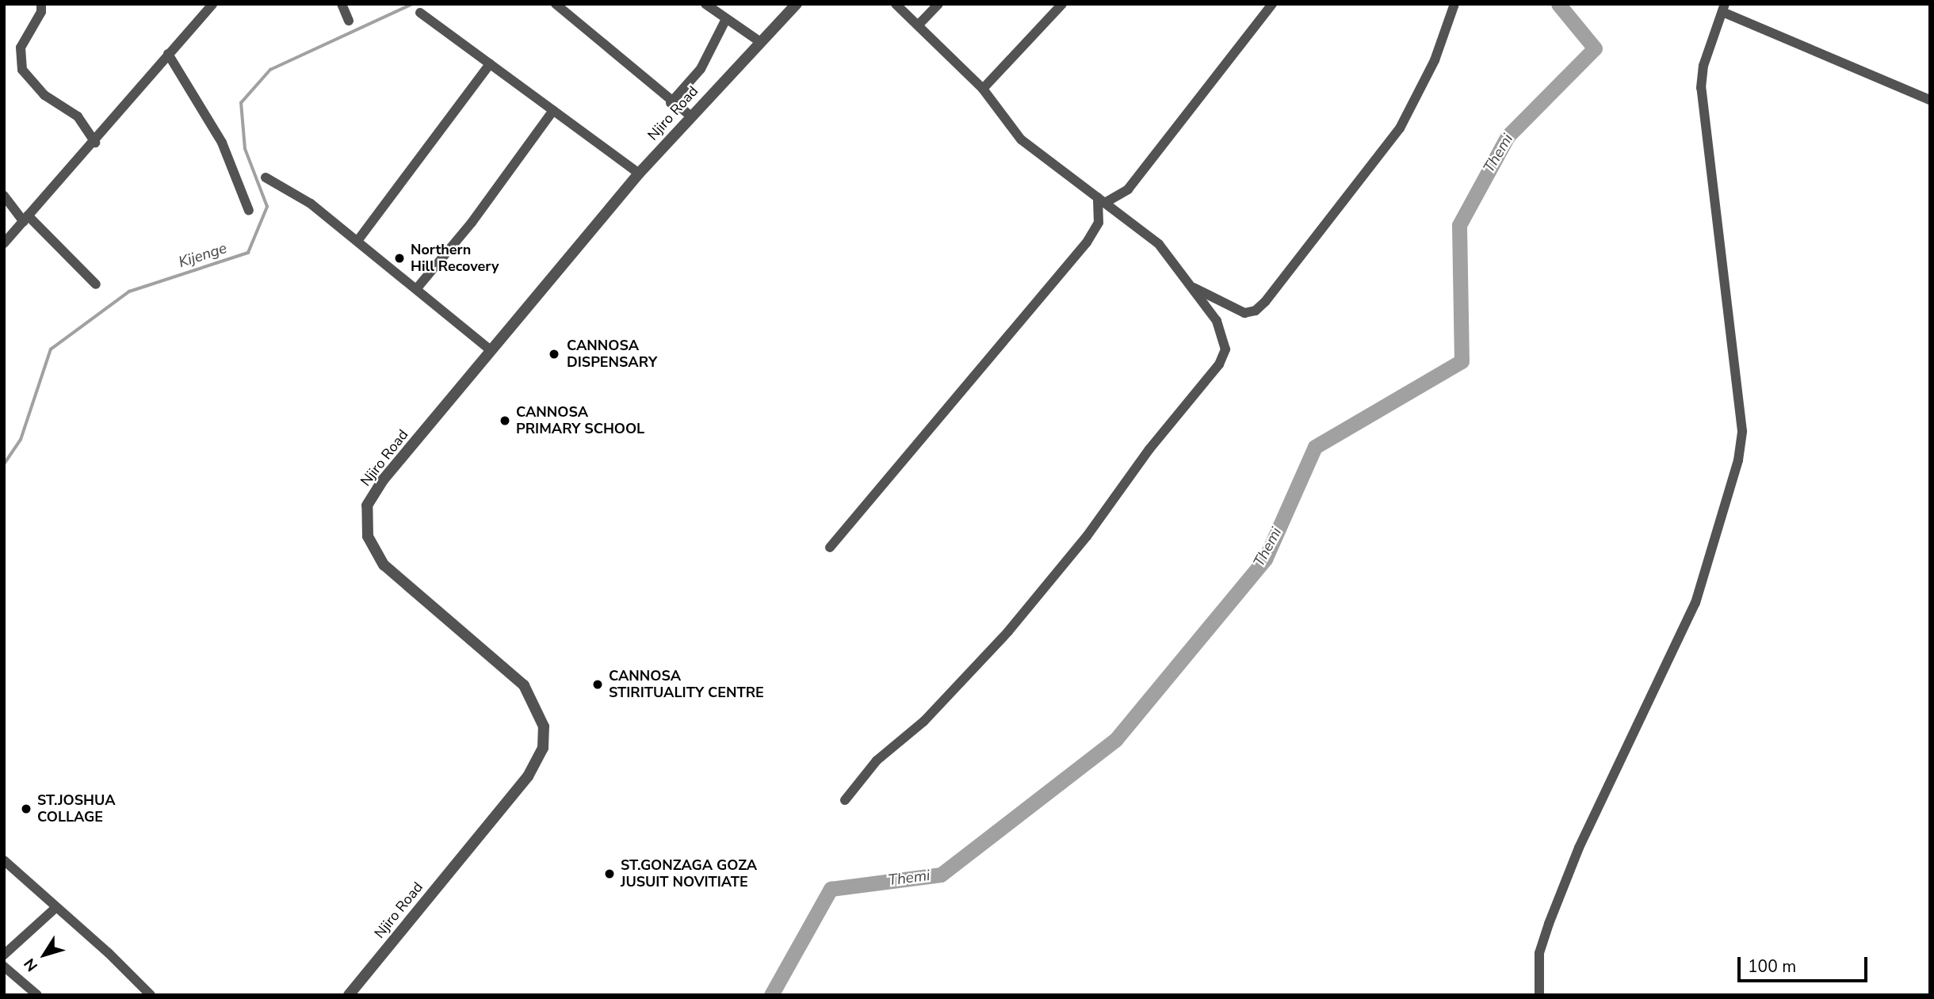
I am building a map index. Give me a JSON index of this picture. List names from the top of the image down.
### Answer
{
  "streets": {
    "street": ["Njiro Road"]
  },
  "water": ["Themi", "Kijenge"],
  "places": [
    "Northern Hill Recovery",
    "CANNOSA DISPENSARY",
    "CANNOSA PRIMARY SCHOOL",
    "CANNOSA STIRITUALITY CENTRE",
    "ST.JOSHUA COLLAGE",
    "ST.GONZAGA GOZA JUSUIT NOVITIATE"
  ],
  "scale_bar": "100 m",
  "north": "bottom left"
}
